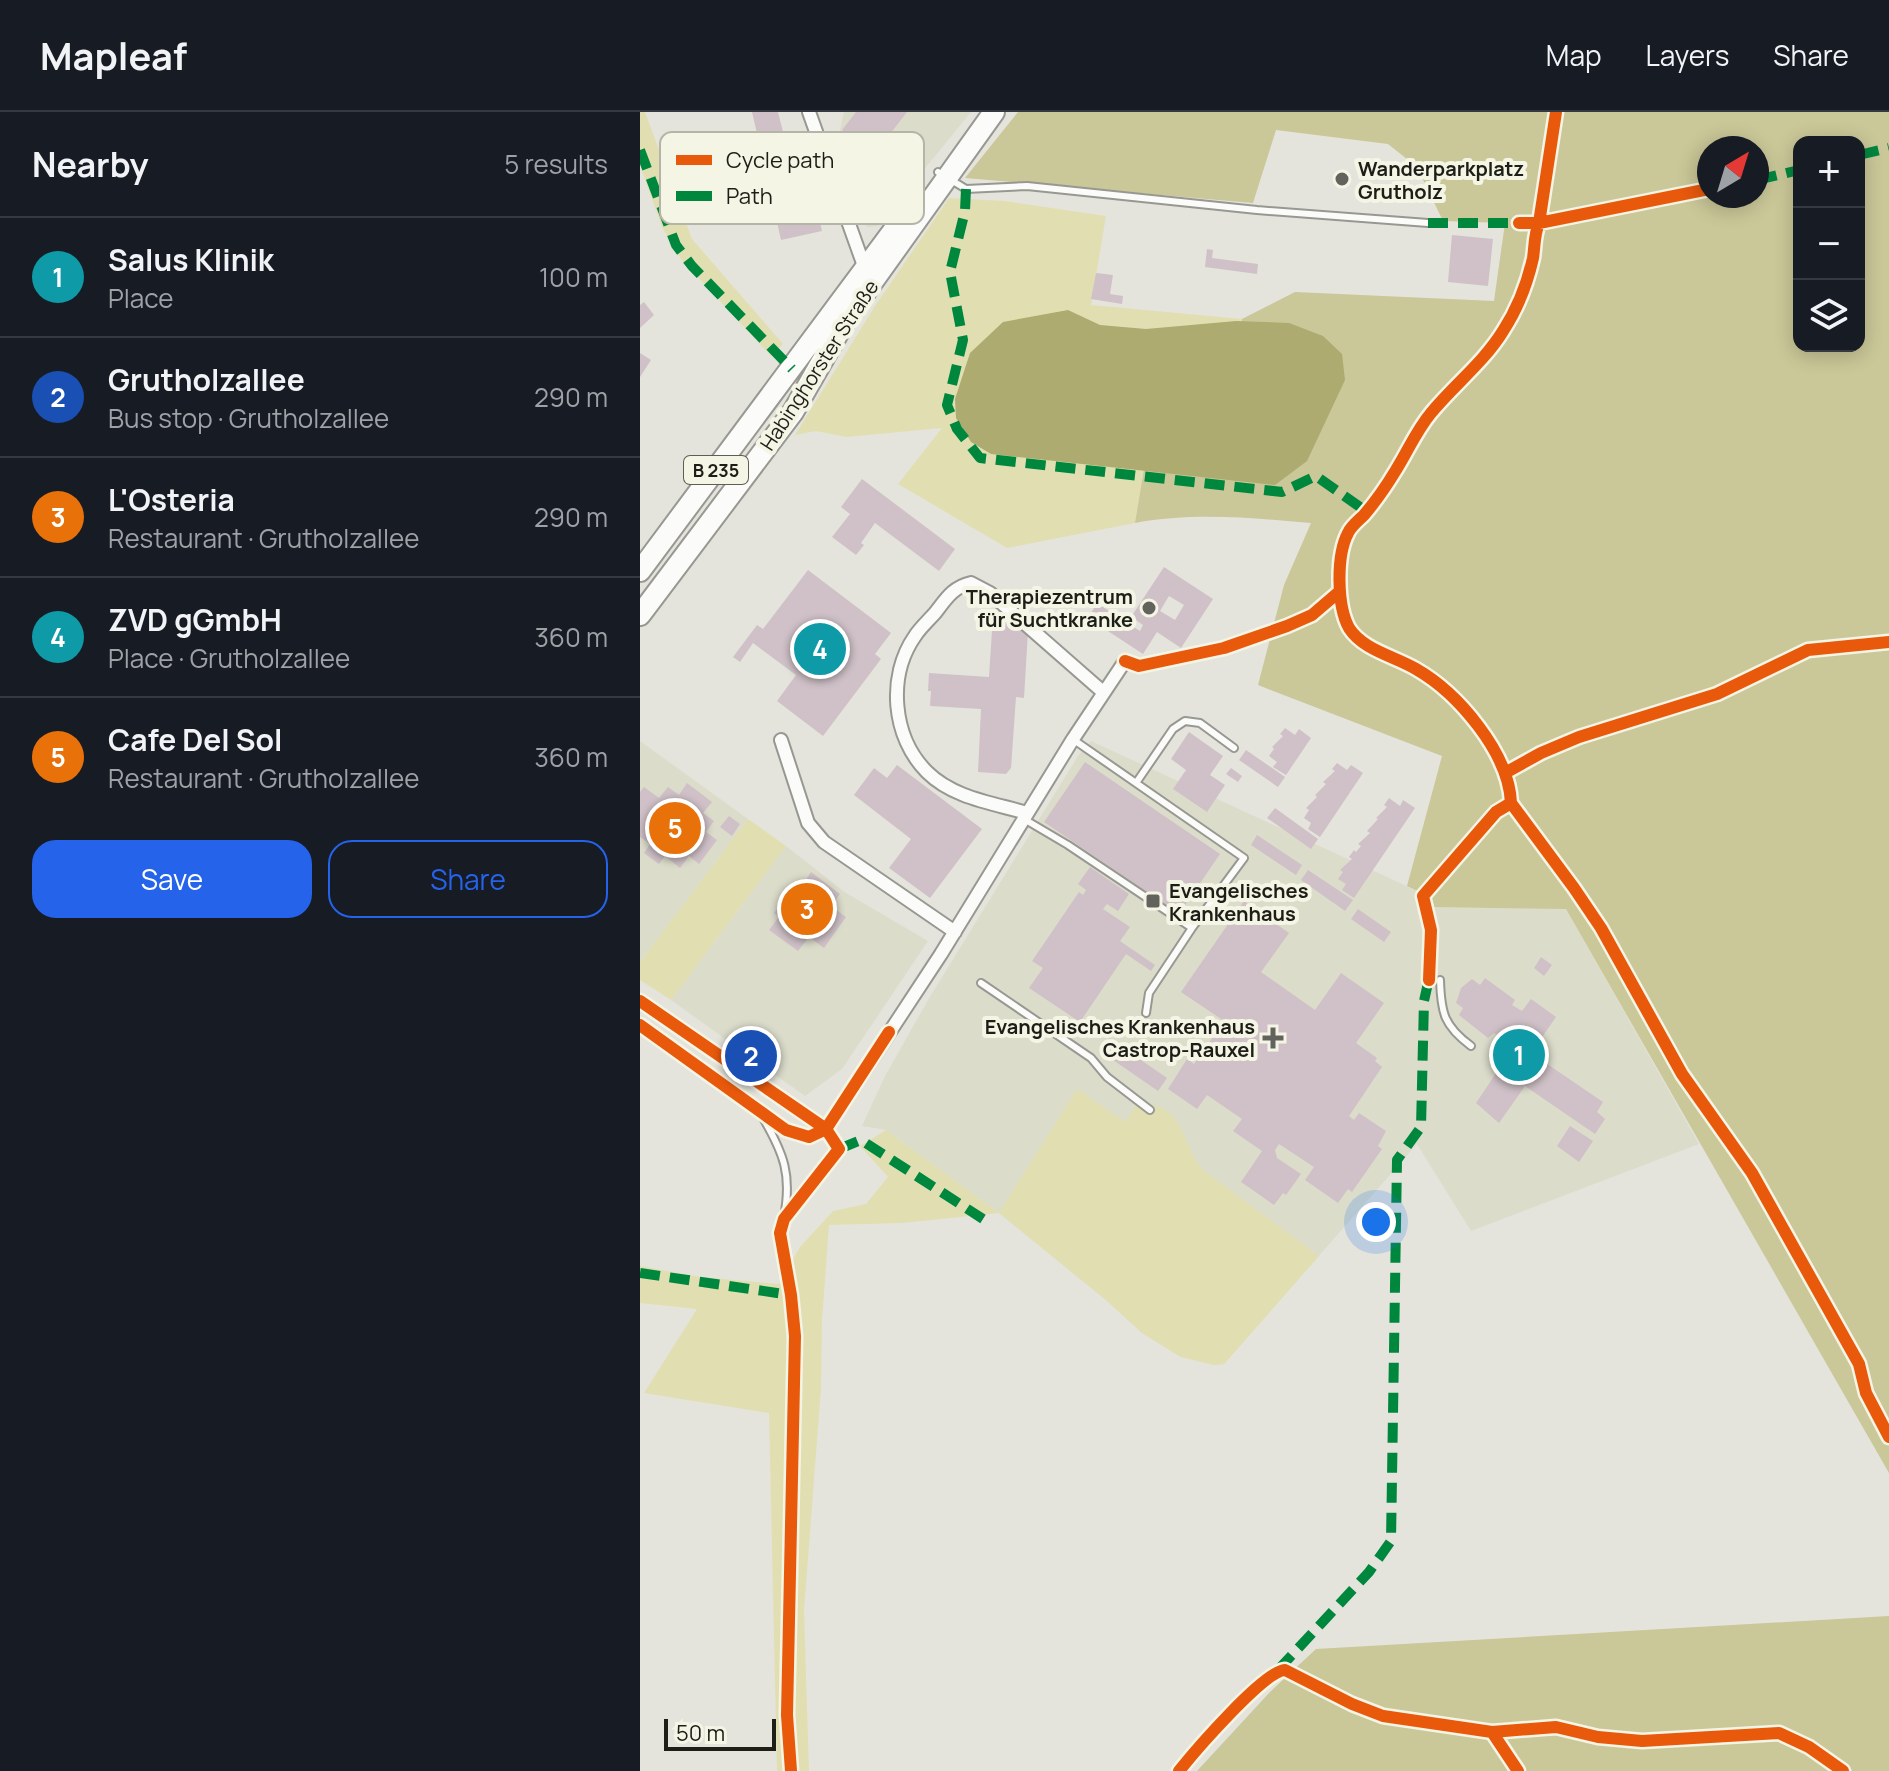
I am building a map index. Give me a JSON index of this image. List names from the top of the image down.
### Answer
{
  "streets": {
    "main road": ["Habinghorster Straße", "B 235"]
  },
  "places": {
    "other": ["Wanderparkplatz Grutholz", "Therapiezentrum für Suchtkranke"],
    "transit": ["Evangelisches Krankenhaus"],
    "health": ["Evangelisches Krankenhaus Castrop-Rauxel"]
  },
  "legend": ["Cycle path", "Path"],
  "scale_bar": "50 m",
  "north": "top right",
  "page": {
    "header": "Mapleaf",
    "nav": ["Map", "Layers", "Share"],
    "heading": ["Nearby", "5 results"],
    "map_buttons": ["+", "−"],
    "list": [
      {
        "mark": "1",
        "name": "Salus Klinik",
        "note": "Place",
        "value": "100 m"
      },
      {
        "mark": "2",
        "name": "Grutholzallee",
        "note": "Bus stop · Grutholzallee",
        "value": "290 m"
      },
      {
        "mark": "3",
        "name": "L'Osteria",
        "note": "Restaurant · Grutholzallee",
        "value": "290 m"
      },
      {
        "mark": "4",
        "name": "ZVD gGmbH",
        "note": "Place · Grutholzallee",
        "value": "360 m"
      },
      {
        "mark": "5",
        "name": "Cafe Del Sol",
        "note": "Restaurant · Grutholzallee",
        "value": "360 m"
      }
    ],
    "pins": [
      "4",
      "5",
      "3",
      "1",
      "2"
    ],
    "buttons": ["Save", "Share"],
    "scale": "50 m"
  }
}
